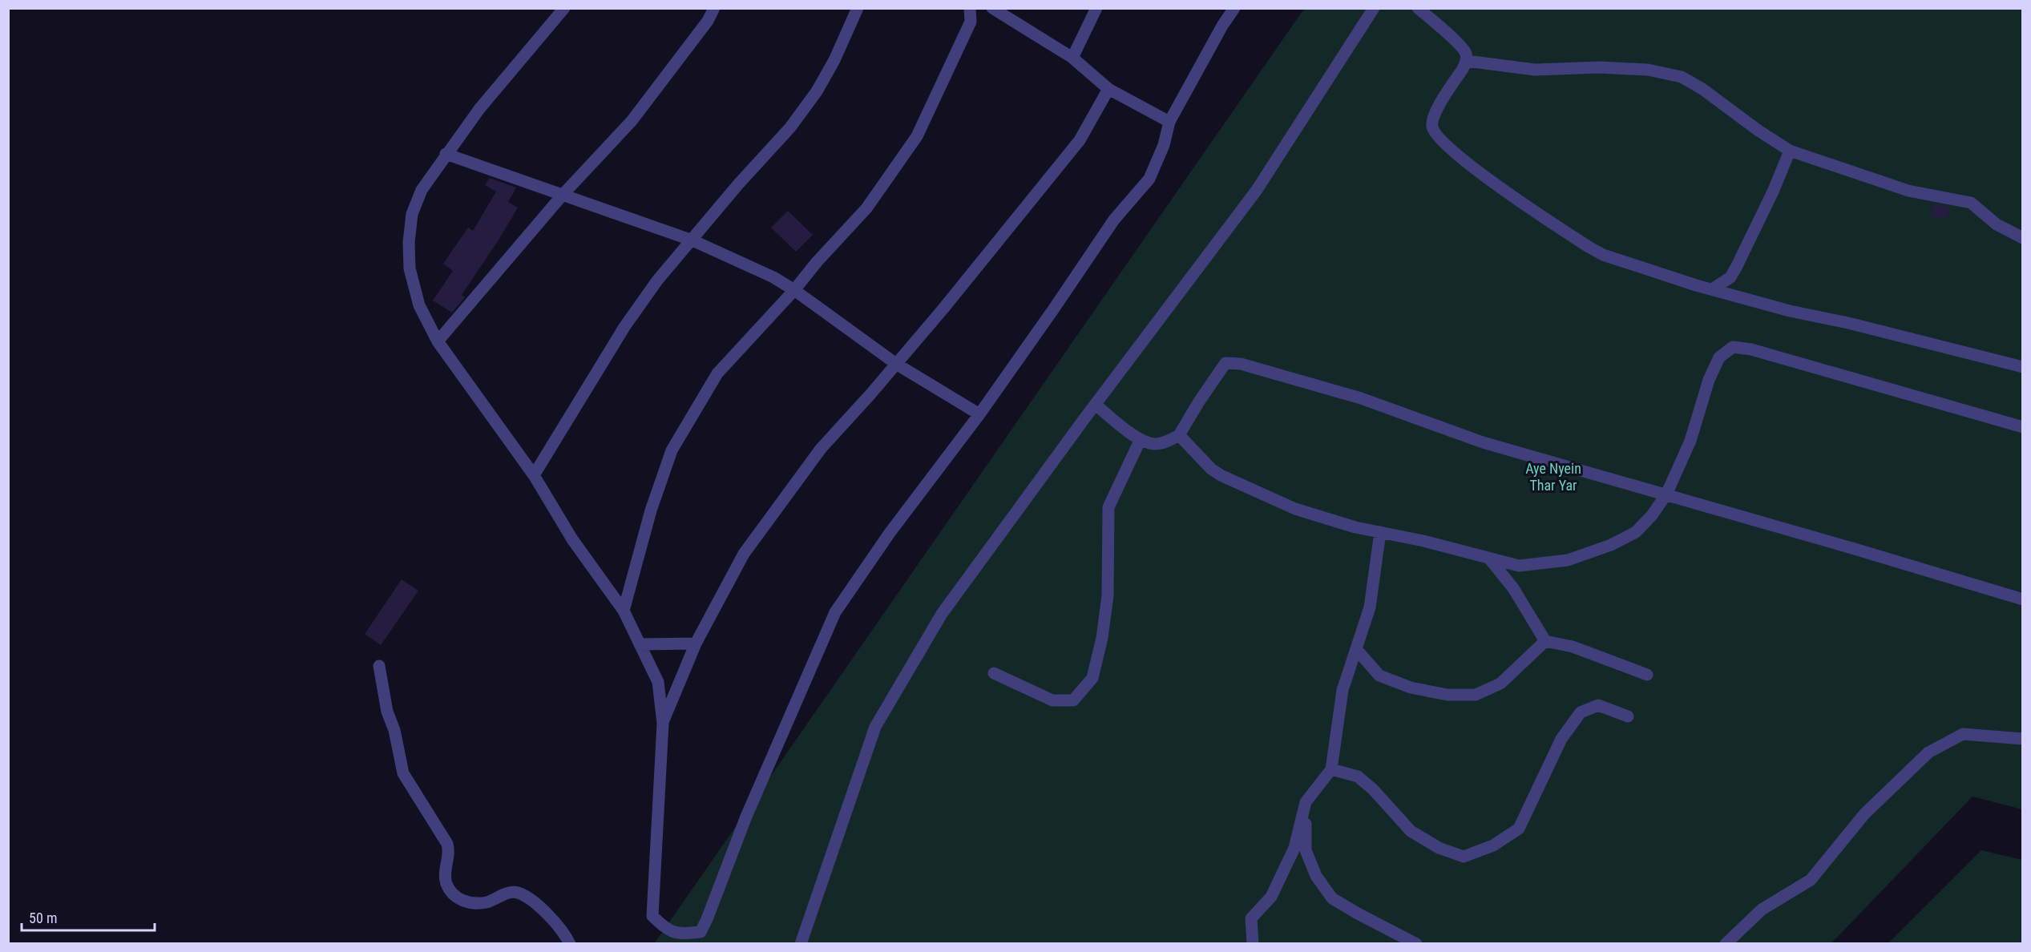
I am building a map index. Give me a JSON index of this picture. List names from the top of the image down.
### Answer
{
  "parks": ["Aye Nyein Thar Yar"],
  "scale_bar": "50 m"
}
